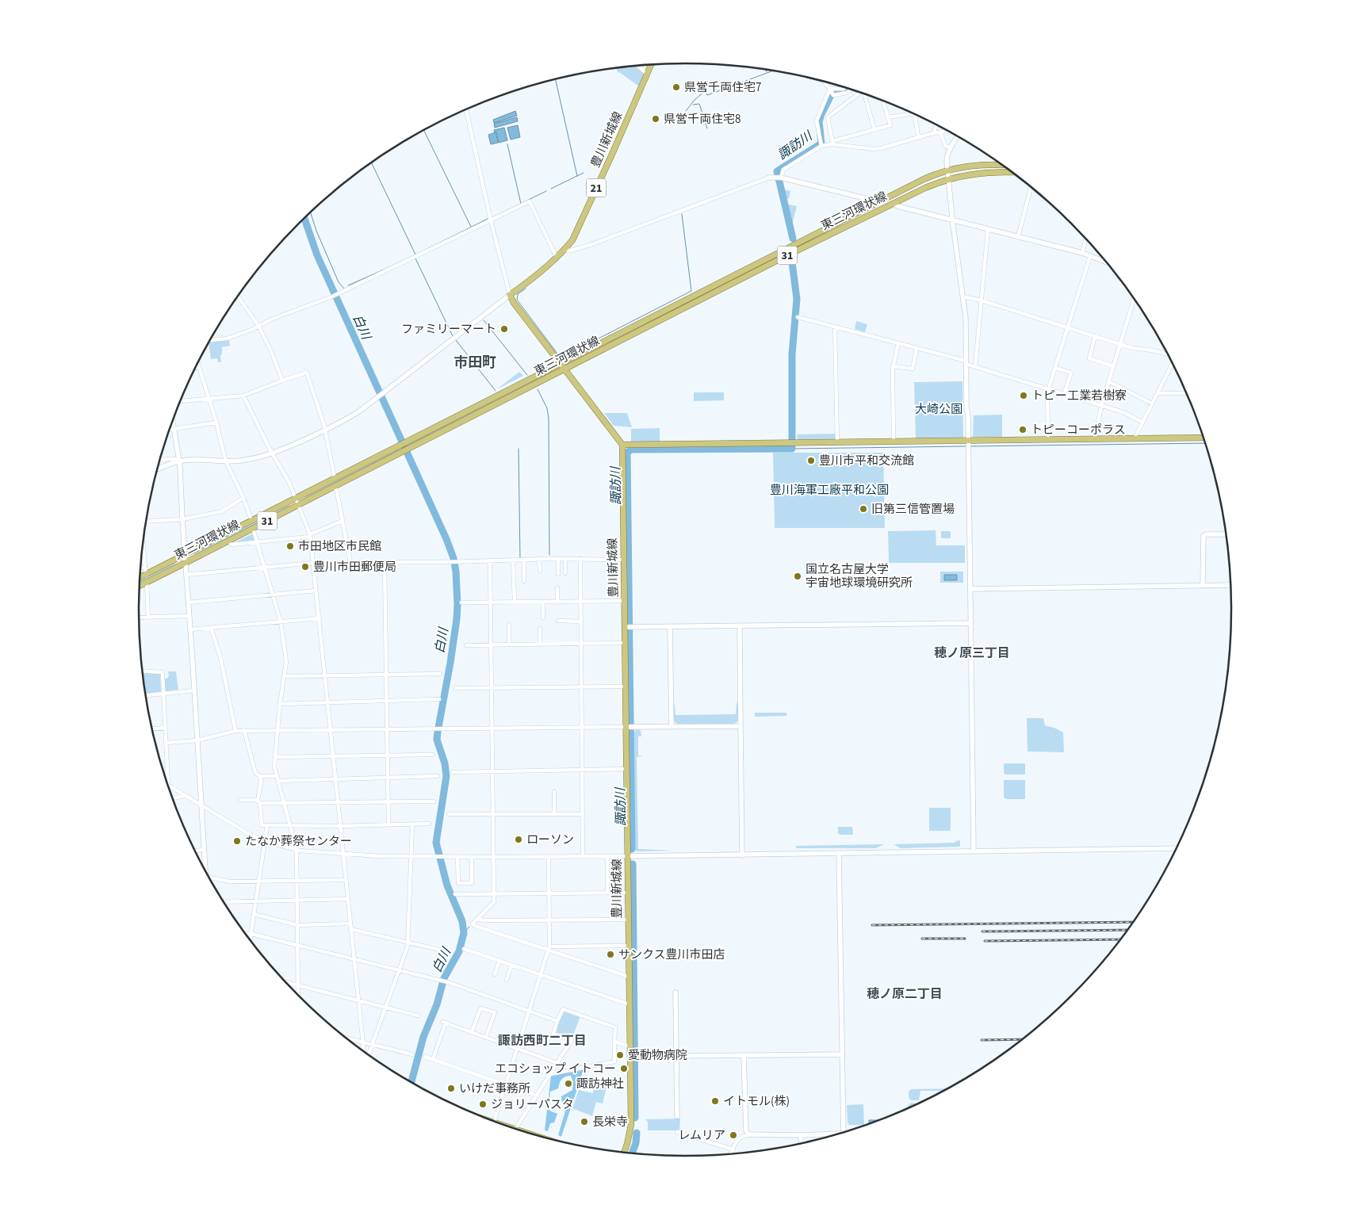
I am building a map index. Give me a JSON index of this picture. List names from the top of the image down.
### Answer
{
  "streets": {
    "main road": [
      "豊川新城線",
      "21",
      "東三河環状線",
      "31"
    ]
  },
  "districts": [
    "市田町",
    "穂ノ原三丁目",
    "穂ノ原二丁目",
    "諏訪西町二丁目"
  ],
  "water": ["諏訪川", "白川"],
  "parks": ["大崎公園", "豊川海軍工廠平和公園"],
  "places": [
    "県営千両住宅7",
    "県営千両住宅8",
    "ファミリーマート",
    "トピー工業若樹寮",
    "トピーコーポラス",
    "豊川市平和交流館",
    "旧第三信管置場",
    "市田地区市民館",
    "豊川市田郵便局",
    "国立名古屋大学 宇宙地球環境研究所",
    "ローソン",
    "たなか葬祭センター",
    "サンクス豊川市田店",
    "愛動物病院",
    "エコショップ イトコー",
    "諏訪神社",
    "いけだ事務所",
    "イトモル(株)",
    "ジョリーパスタ",
    "長栄寺",
    "レムリア"
  ]
}
